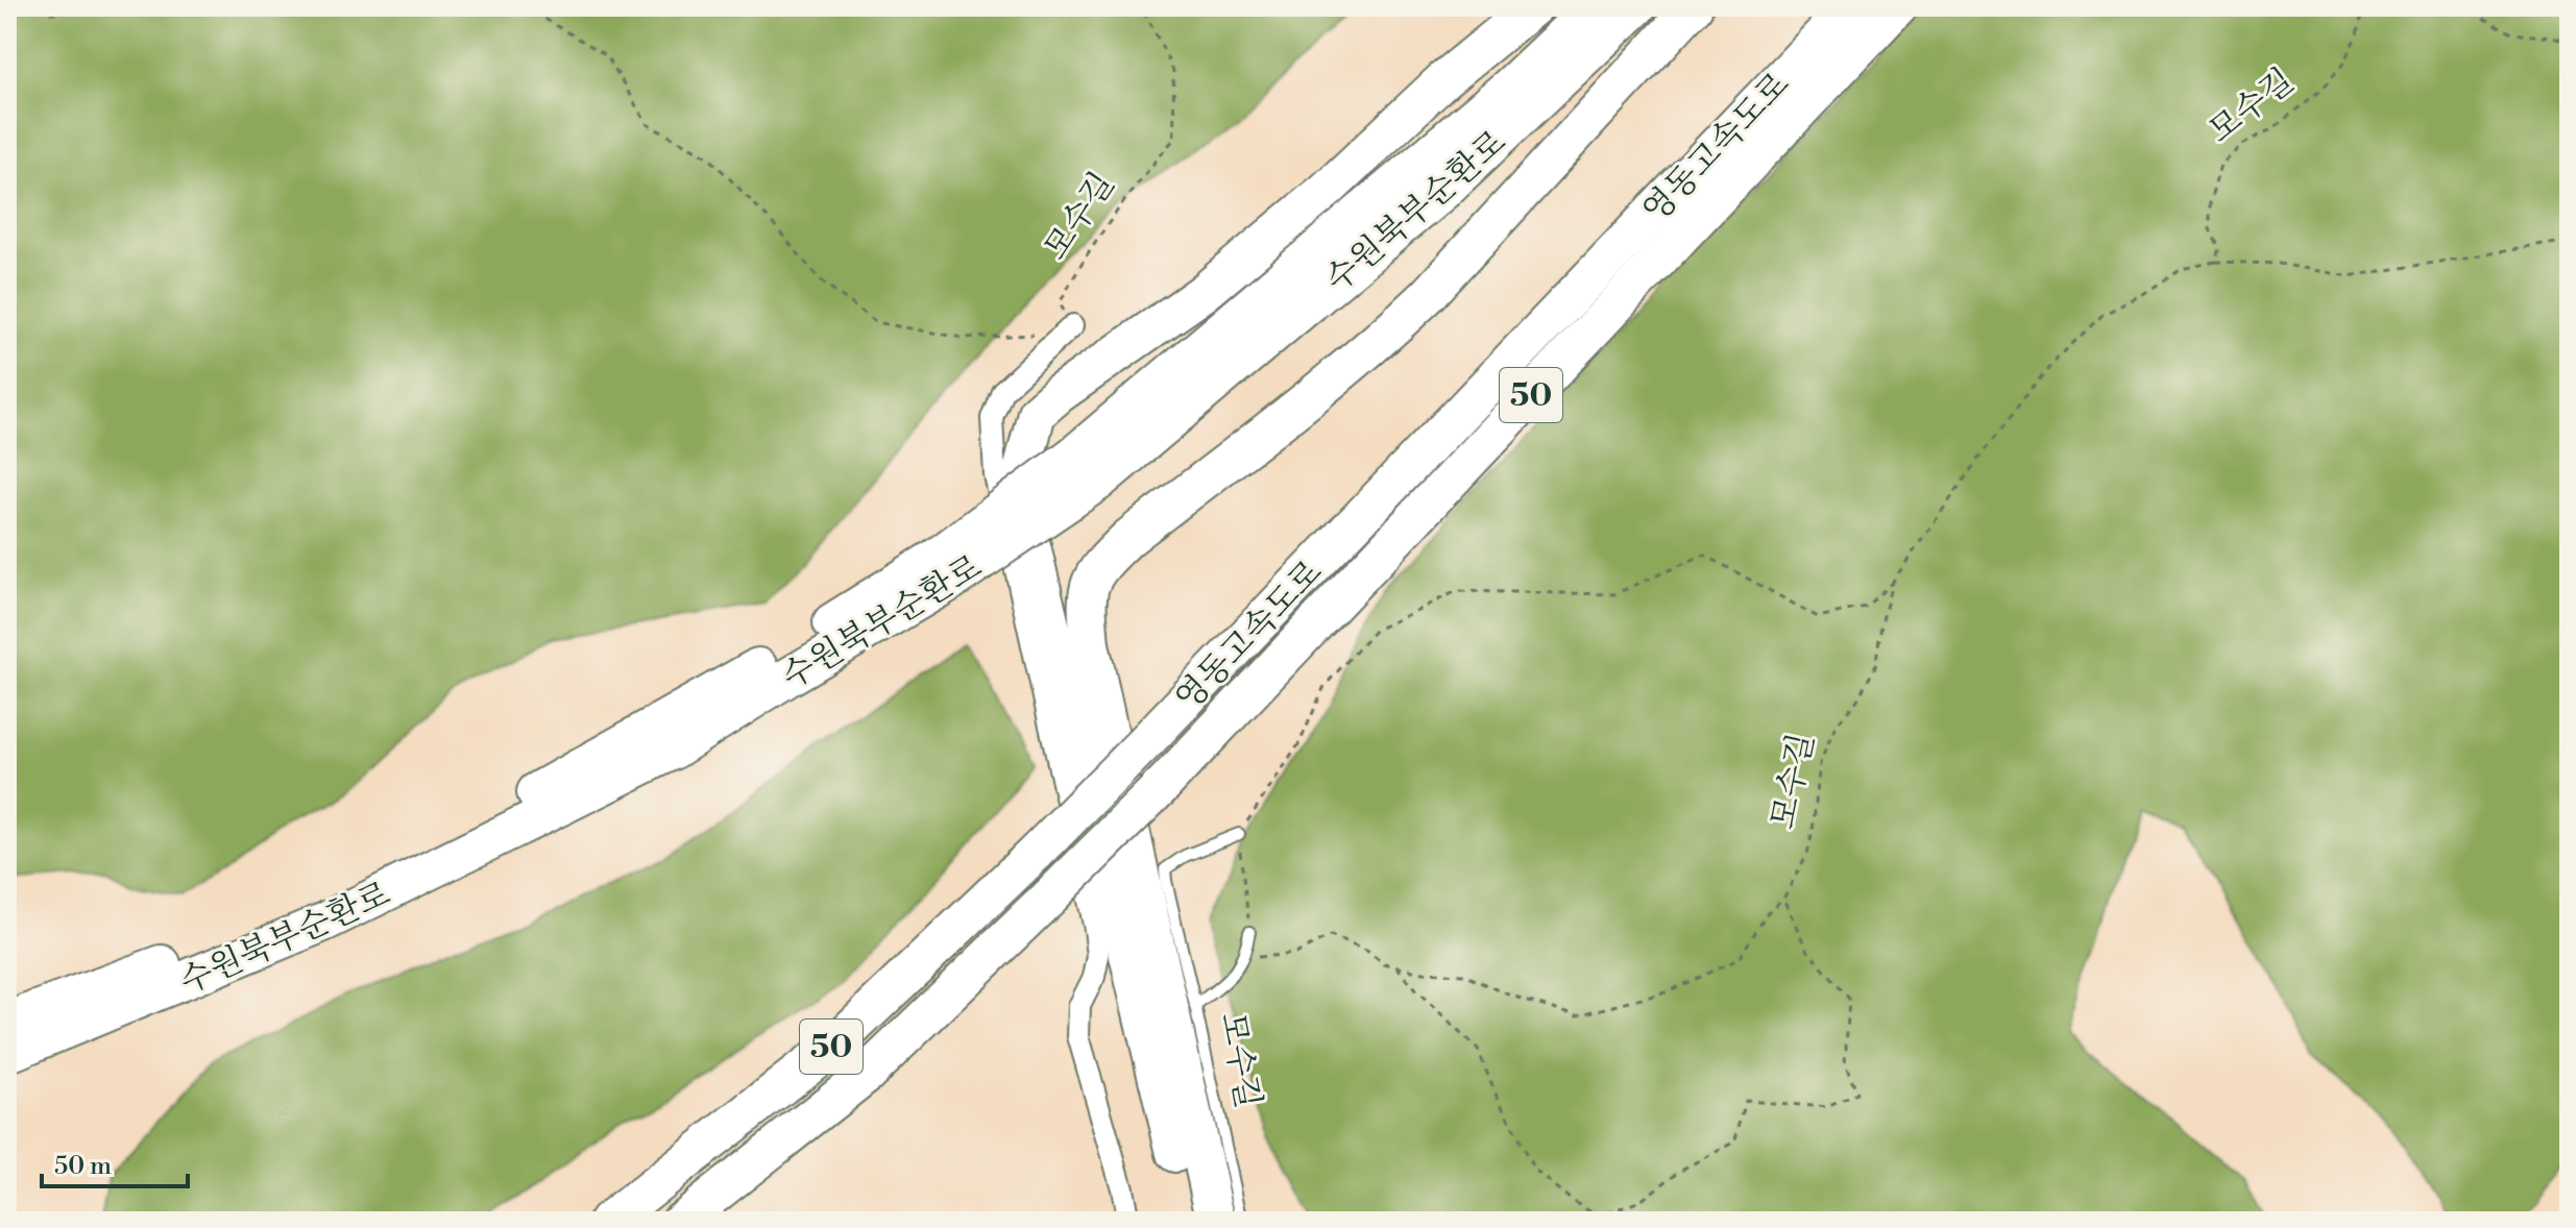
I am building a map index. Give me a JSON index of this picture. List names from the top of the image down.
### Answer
{
  "streets": {
    "highway": ["영동고속도로", "수원북부순환로", "50"],
    "lane": ["모수길"]
  },
  "scale_bar": "50 m"
}
